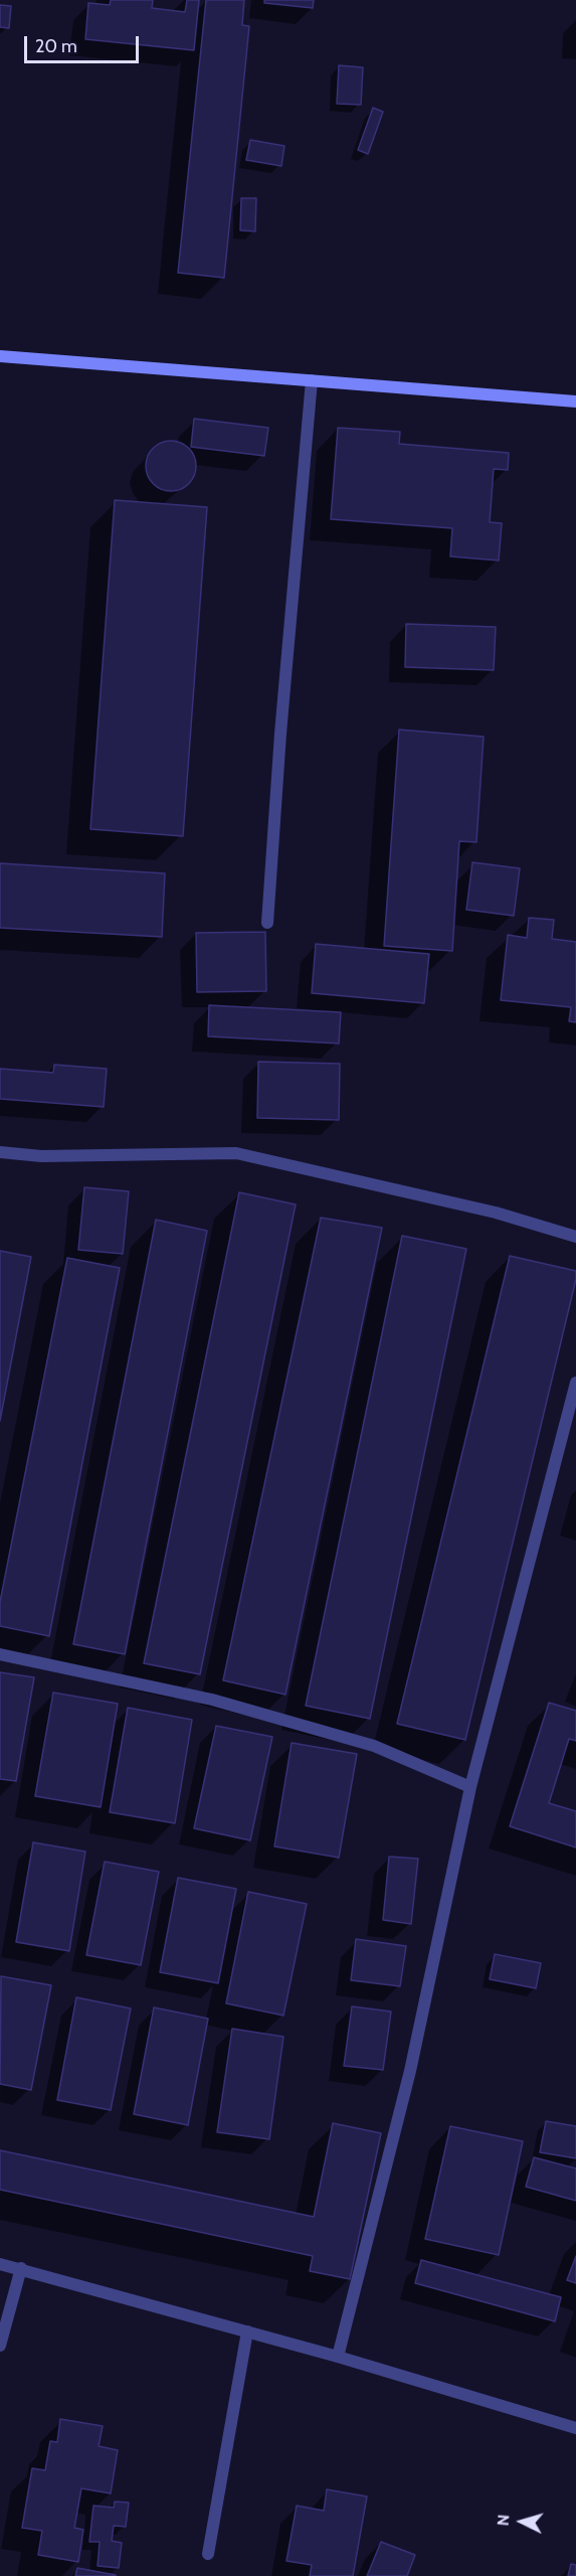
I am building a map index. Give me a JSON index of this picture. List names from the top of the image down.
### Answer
{
  "scale_bar": "20 m",
  "north": "left"
}
